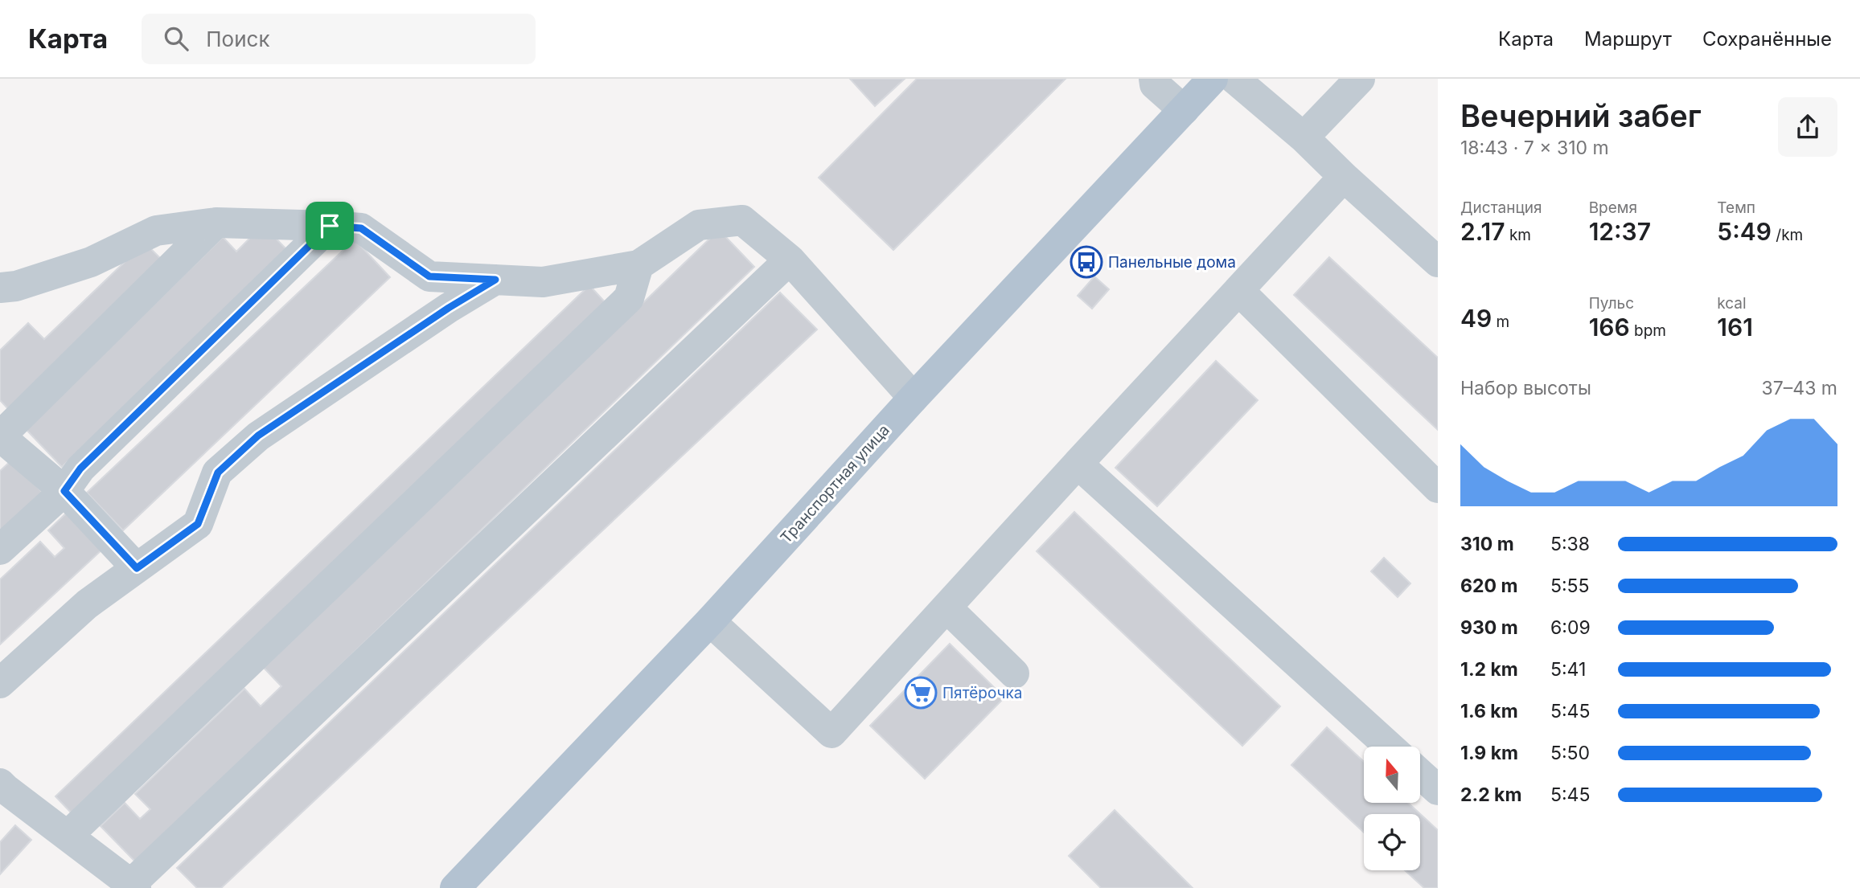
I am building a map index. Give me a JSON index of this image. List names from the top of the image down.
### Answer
{
  "streets": {
    "main road": ["Транспортная улица"]
  },
  "places": {
    "bus stop": ["Панельные дома"],
    "supermarket": ["Пятёрочка"]
  },
  "north": "top",
  "page": {
    "header": "Карта",
    "search": "Поиск",
    "nav": ["Карта", "Маршрут", "Сохранённые"],
    "heading": ["Вечерний забег", "18:43 · 7 × 310 m"],
    "stats": [
      ["Дистанция", "2.17 km"],
      ["Время", "12:37"],
      ["Темп", "5:49 /km"],
      ["49 m"],
      ["Пульс", "166 bpm"],
      ["kcal", "161"]
    ],
    "chart": ["Набор высоты", "37–43 m"],
    "list": [
      {
        "name": "310 m",
        "note": "5:38"
      },
      {
        "name": "620 m",
        "note": "5:55"
      },
      {
        "name": "930 m",
        "note": "6:09"
      },
      {
        "name": "1.2 km",
        "note": "5:41"
      },
      {
        "name": "1.6 km",
        "note": "5:45"
      },
      {
        "name": "1.9 km",
        "note": "5:50"
      },
      {
        "name": "2.2 km",
        "note": "5:45"
      }
    ]
  }
}
